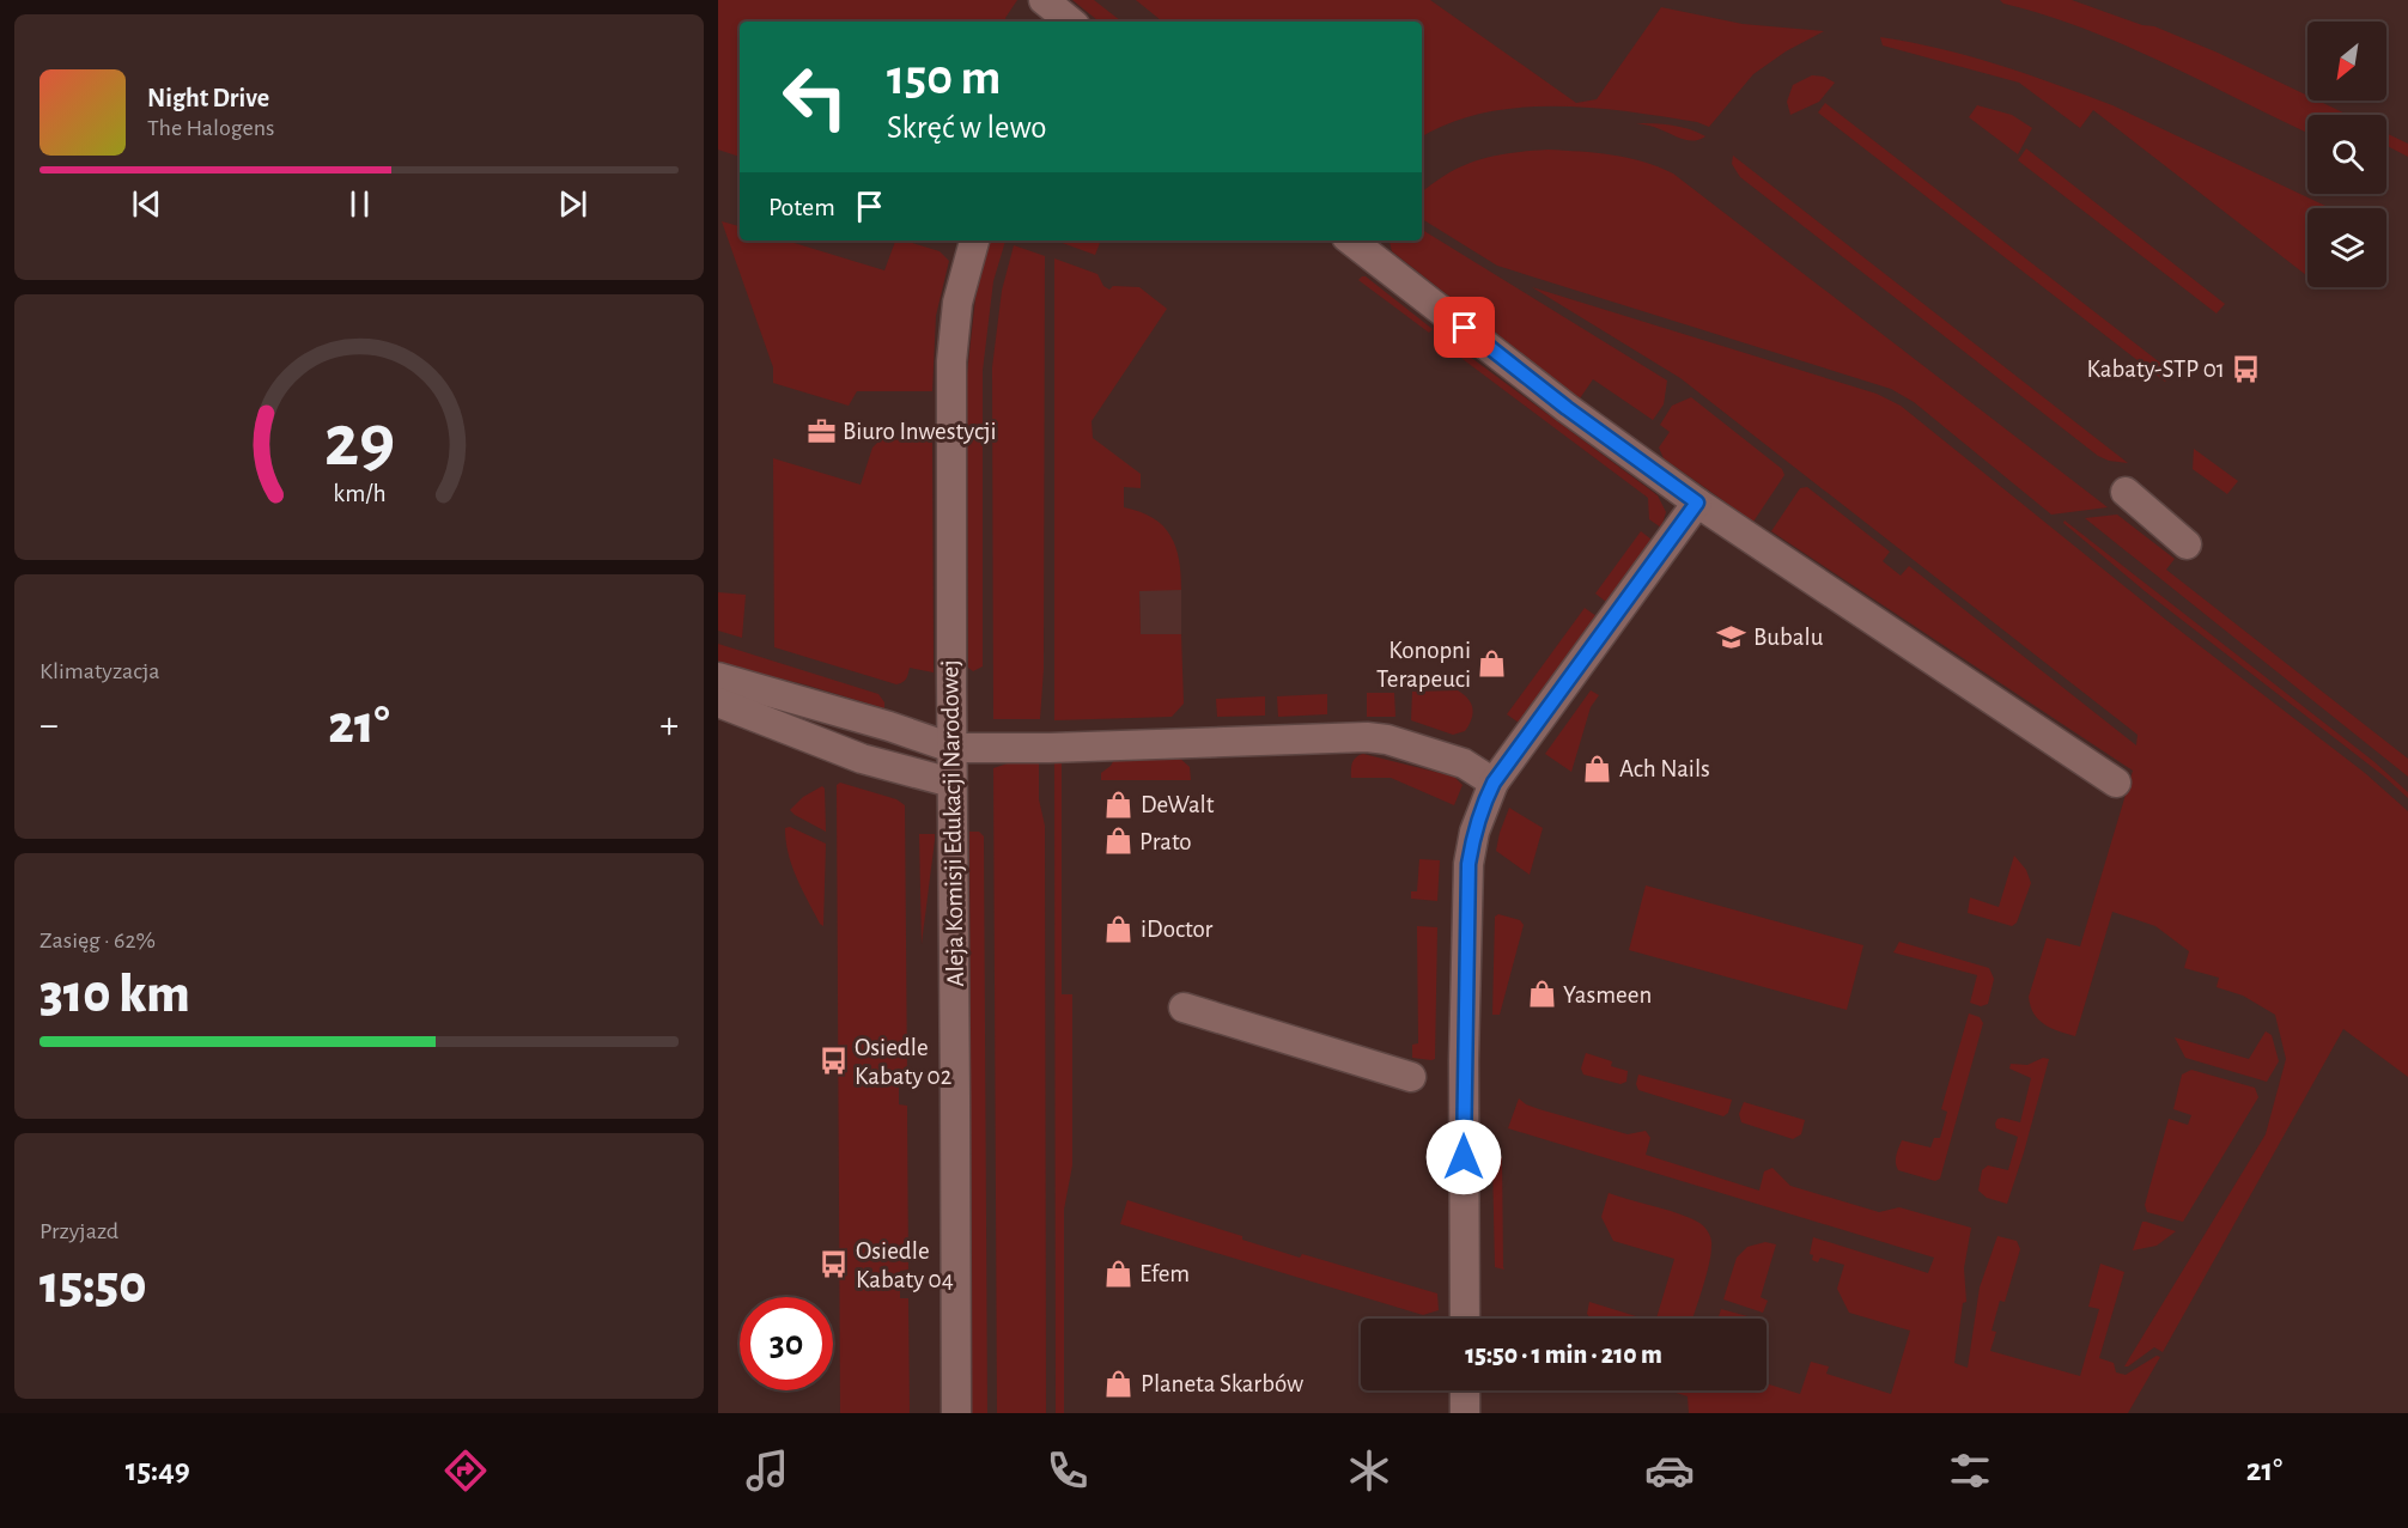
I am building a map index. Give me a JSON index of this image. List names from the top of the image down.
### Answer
{
  "streets": {
    "street": ["Aleja Komisji Edukacji Narodowej"]
  },
  "places": {
    "bus stop": ["Kabaty-STP 01", "Osiedle Kabaty 02", "Osiedle Kabaty 04"],
    "office": ["Biuro Inwestycji"],
    "school or university": ["Bubalu"],
    "shop": [
      "Konopni Terapeuci",
      "Ach Nails",
      "DeWalt",
      "Prato",
      "iDoctor",
      "Yasmeen",
      "Efem",
      "Planeta Skarbów"
    ]
  },
  "north": "bottom left",
  "page": {
    "turn": ["150 m", "Skręć w lewo"],
    "song": ["Night Drive", "The Halogens"],
    "then": "Potem",
    "tile": [
      "Klimatyzacja",
      ["Zasięg · 62%", "310 km"],
      ["Przyjazd", "15:50"]
    ],
    "heat": ["−", "21°", "+"],
    "limit": "30",
    "trip": "15:50 · 1 min · 210 m",
    "tabs": ["15:49", "21°"],
    "gauge": ["29", "km/h"]
  }
}
